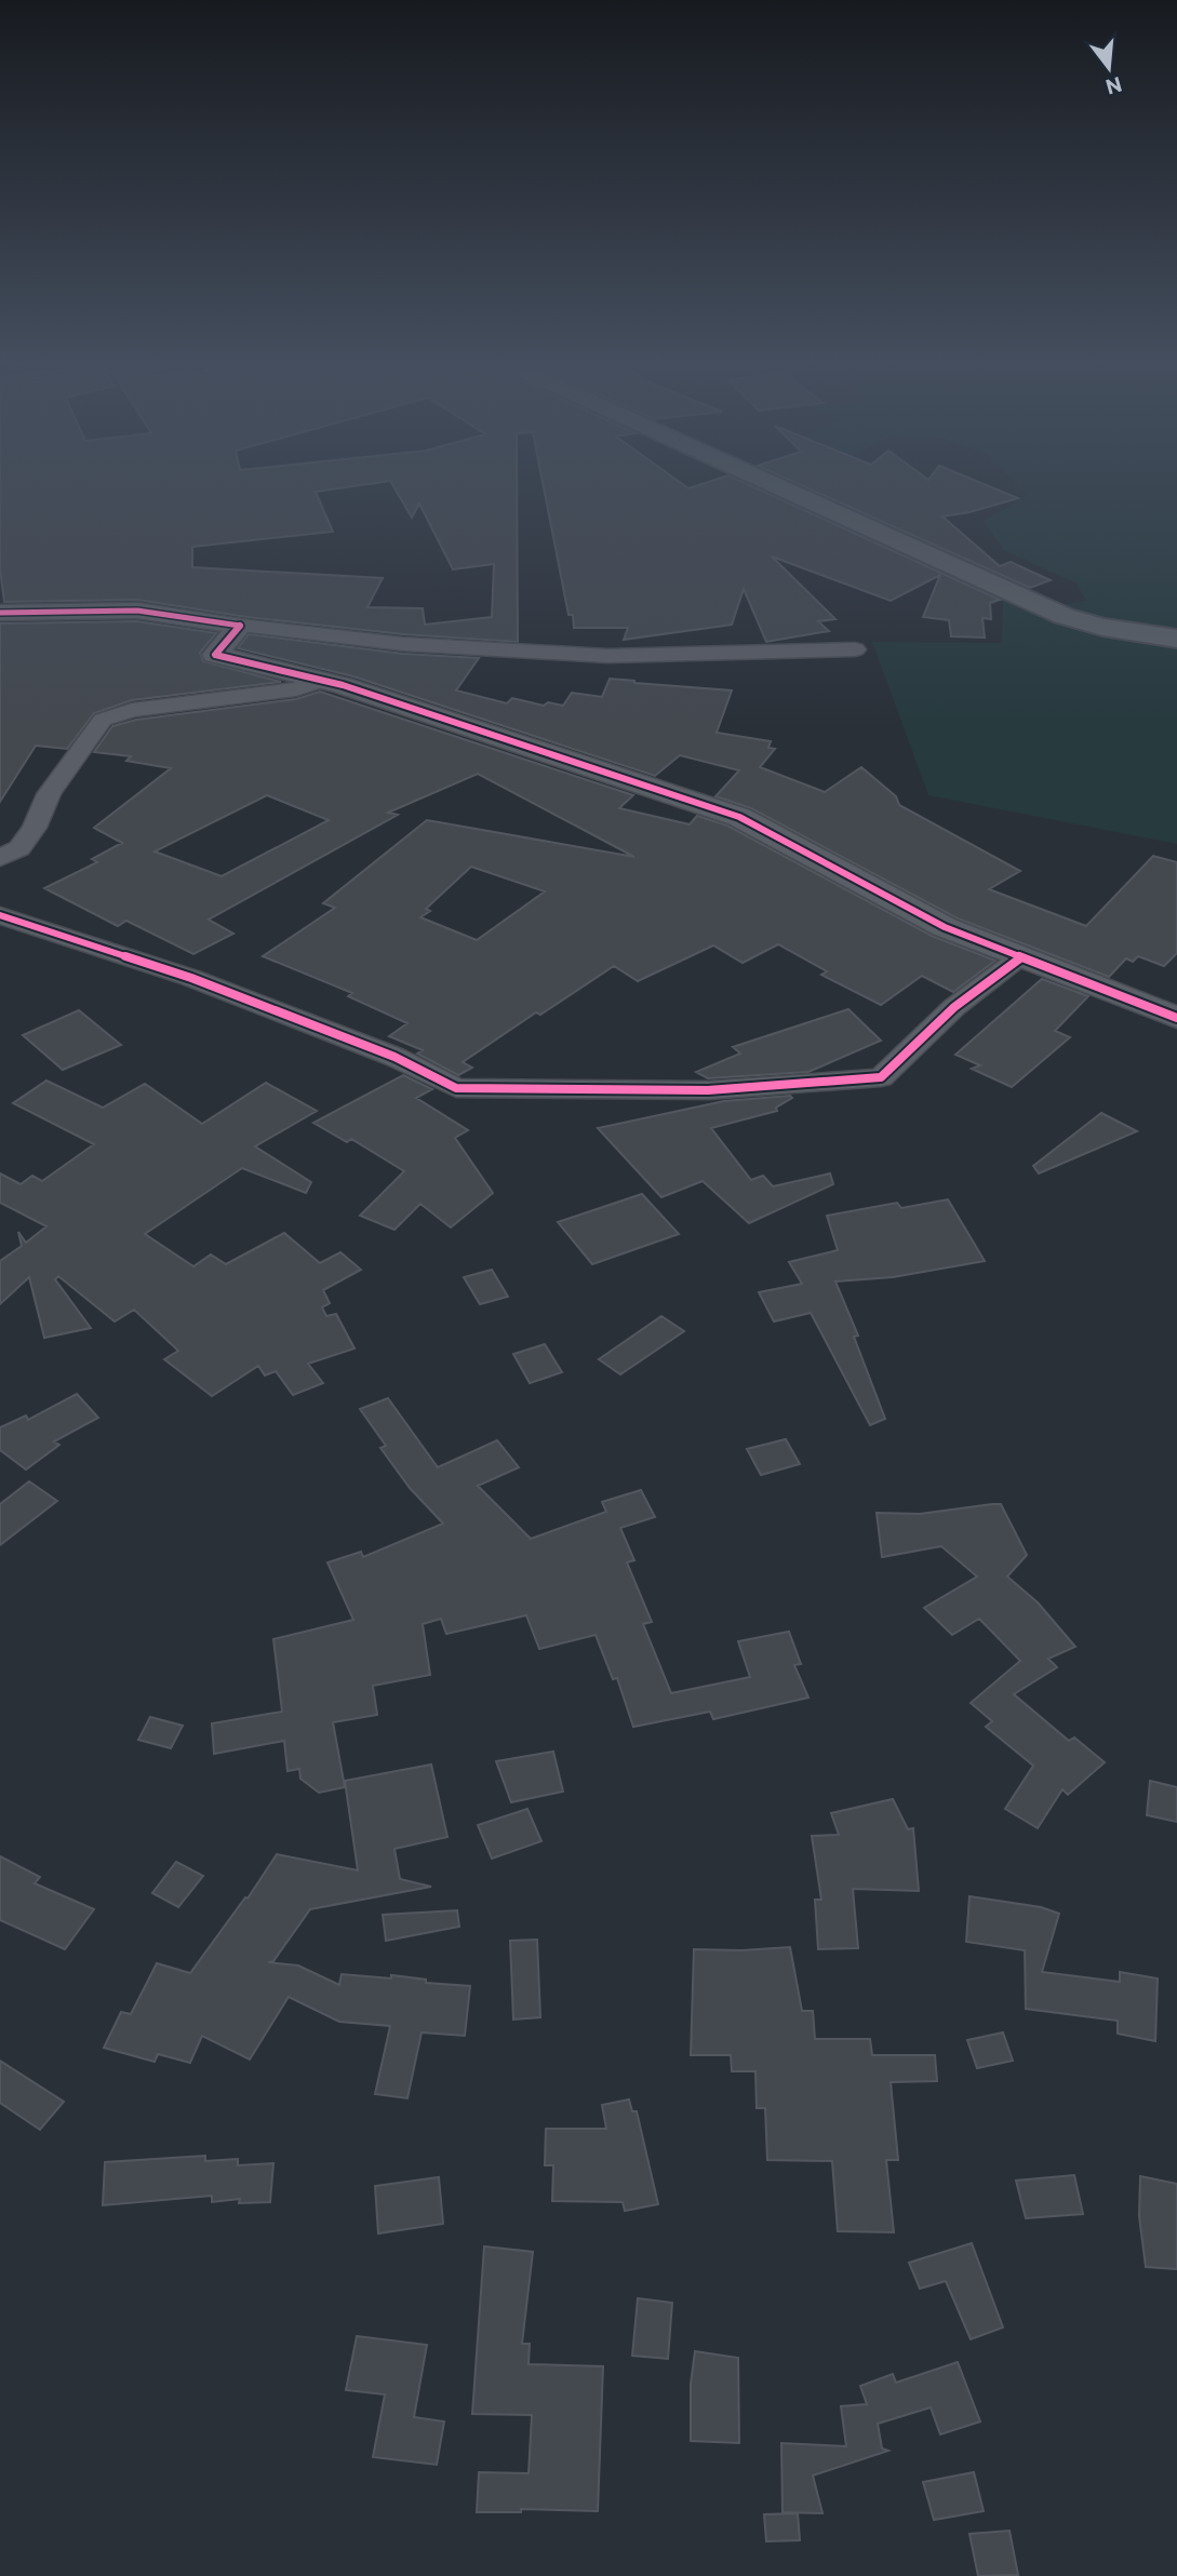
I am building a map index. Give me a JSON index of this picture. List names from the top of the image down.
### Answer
{
  "north": "bottom"
}
